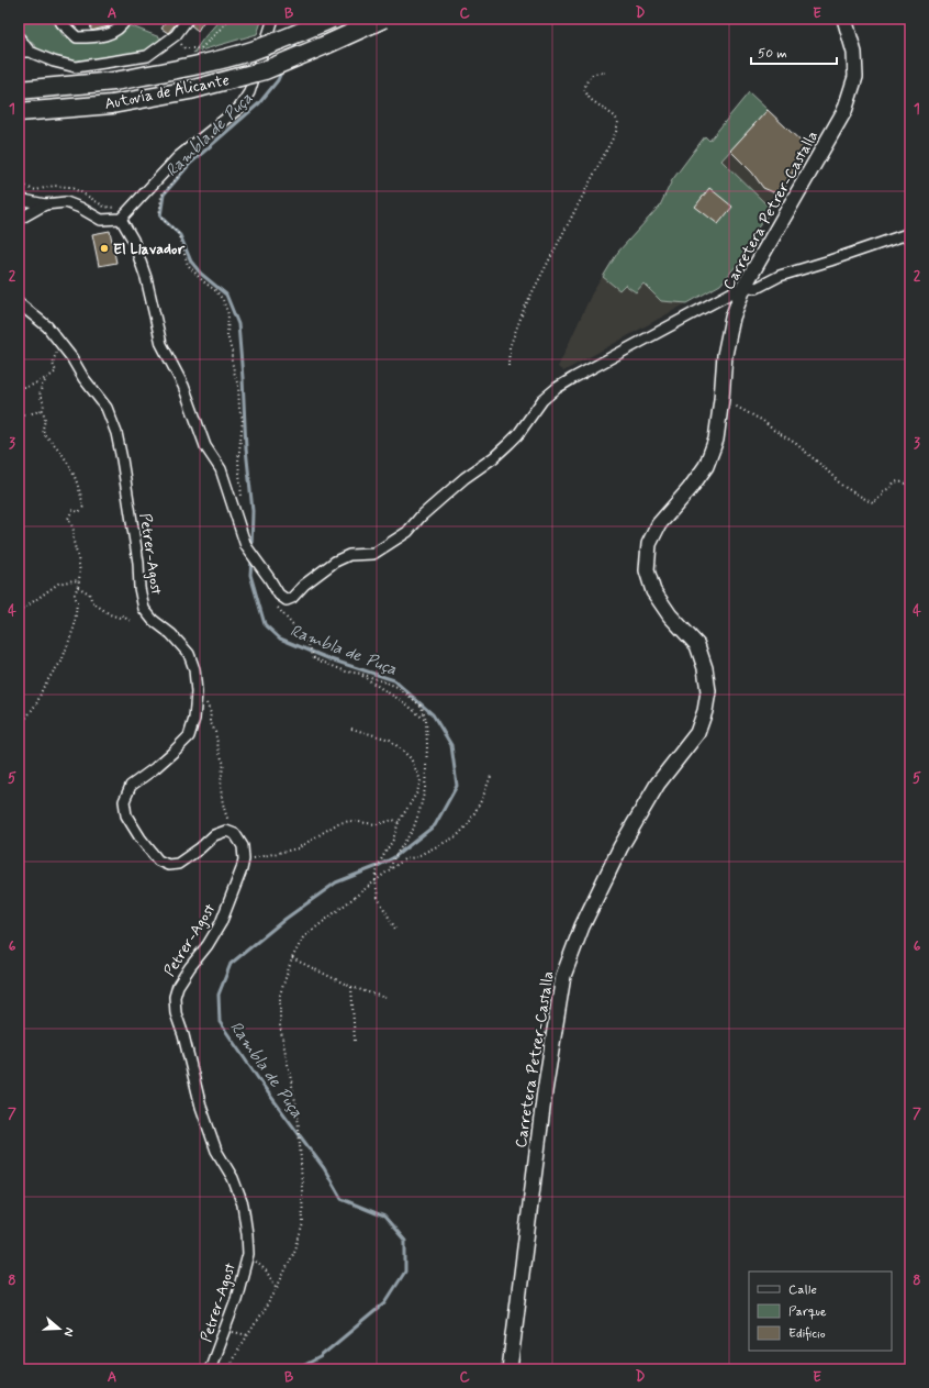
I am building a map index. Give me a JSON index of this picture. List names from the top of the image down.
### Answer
{
  "streets": {
    "highway": ["Autovía de Alicante"],
    "street": ["Carretera Petrer-Castalla", "Petrer-Agost"]
  },
  "water": ["Rambla de Puça"],
  "places": ["El Llavador"],
  "legend": ["Calle", "Parque", "Edificio"],
  "scale_bar": "50 m",
  "north": "right",
  "grid": {
    "columns": [
      "A",
      "B",
      "C",
      "D",
      "E"
    ],
    "rows": [
      "1",
      "2",
      "3",
      "4",
      "5",
      "6",
      "7",
      "8"
    ]
  }
}
